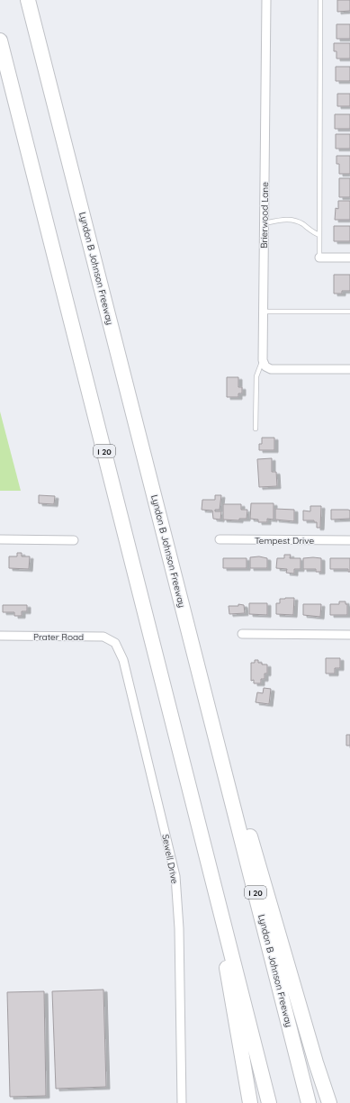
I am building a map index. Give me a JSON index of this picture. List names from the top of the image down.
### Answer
{
  "streets": {
    "highway": ["Lyndon B Johnson Freeway", "I 20"],
    "street": [
      "Brierwood Lane",
      "Tempest Drive",
      "Prater Road",
      "Sewell Drive"
    ]
  },
  "crossings": [
    ["Prater Road", "Sewell Drive"]
  ]
}
